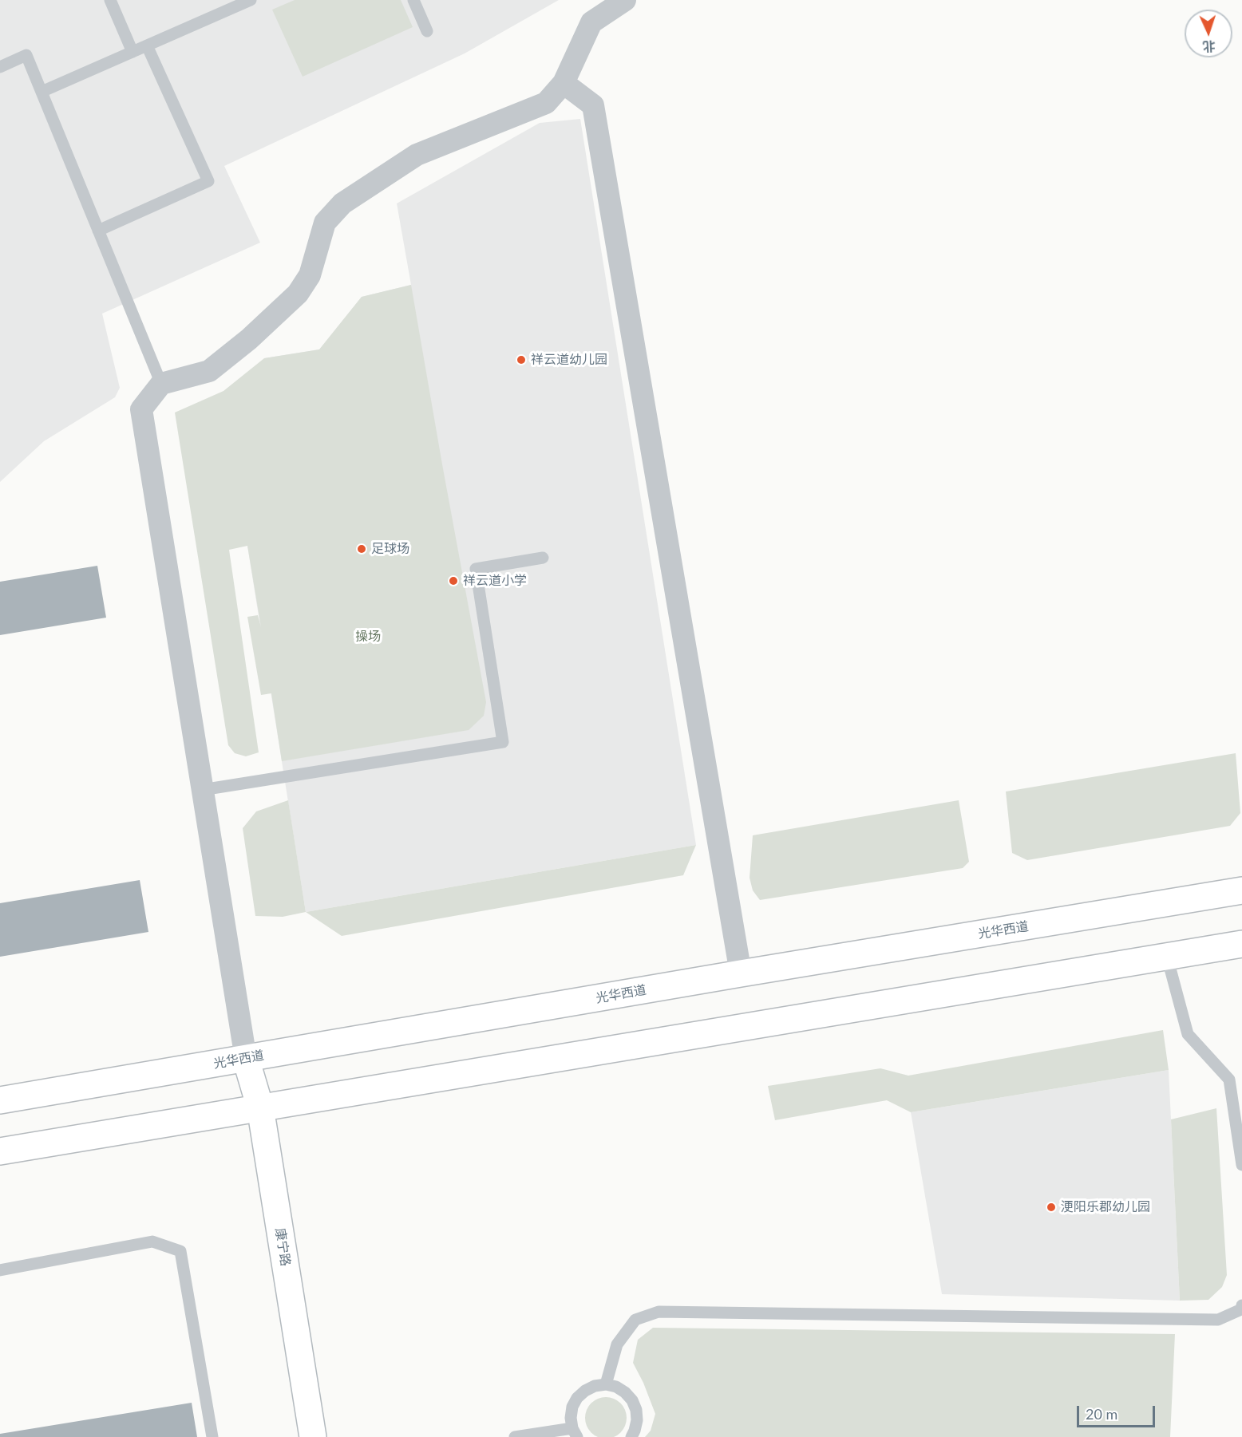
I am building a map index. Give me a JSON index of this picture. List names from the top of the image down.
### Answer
{
  "streets": {
    "main road": ["光华西道", "康宁路"]
  },
  "crossings": [
    ["光华西道", "康宁路"]
  ],
  "parks": ["操场"],
  "places": [
    "祥云道幼儿园",
    "足球场",
    "祥云道小学",
    "浭阳乐郡幼儿园"
  ],
  "scale_bar": "20 m",
  "north": "bottom"
}
